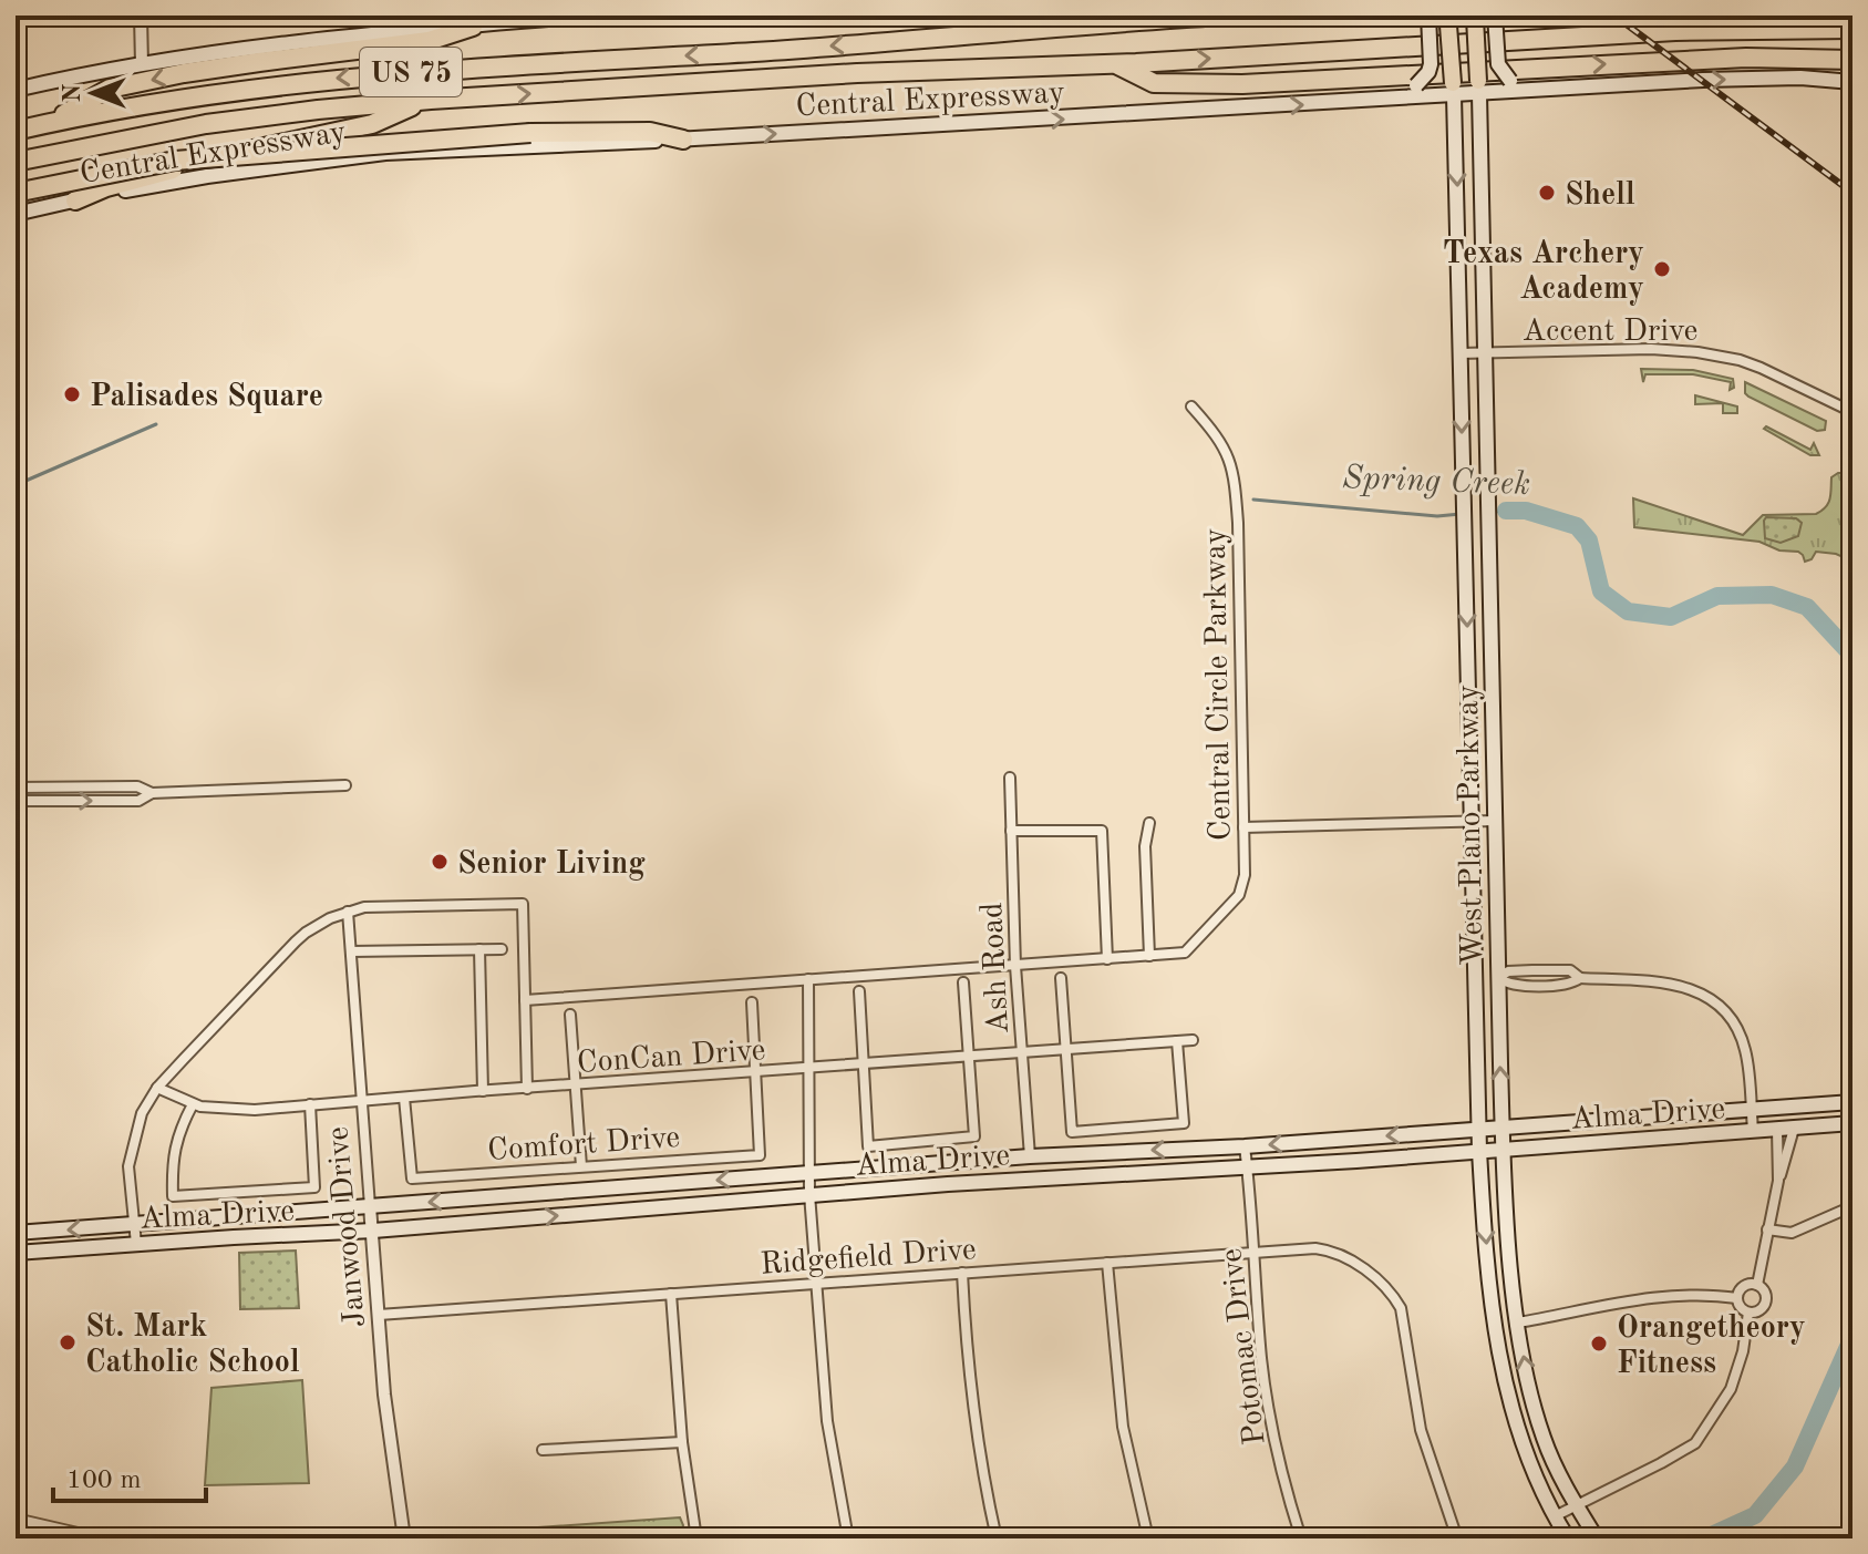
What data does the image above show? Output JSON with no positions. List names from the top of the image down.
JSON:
{
  "streets": {
    "highway": ["US 75", "Central Expressway"],
    "main road": ["West Plano Parkway", "Alma Drive"],
    "street": [
      "Accent Drive",
      "Central Circle Parkway",
      "Ash Road",
      "ConCan Drive",
      "Comfort Drive",
      "Janwood Drive",
      "Ridgefield Drive",
      "Potomac Drive"
    ]
  },
  "crossings": [
    ["Central Expressway", "West Plano Parkway"],
    ["Accent Drive", "West Plano Parkway"],
    ["West Plano Parkway", "Alma Drive"],
    ["Ash Road", "ConCan Drive"],
    ["Ash Road", "Alma Drive"],
    ["ConCan Drive", "Comfort Drive"],
    ["ConCan Drive", "Janwood Drive"],
    ["Alma Drive", "Janwood Drive"],
    ["Alma Drive", "Potomac Drive"],
    ["Janwood Drive", "Ridgefield Drive"],
    ["Ridgefield Drive", "Potomac Drive"]
  ],
  "water": ["Spring Creek"],
  "places": [
    "Shell",
    "Texas Archery Academy",
    "Palisades Square",
    "Senior Living",
    "St. Mark Catholic School",
    "Orangetheory Fitness"
  ],
  "scale_bar": "100 m",
  "north": "left"
}
